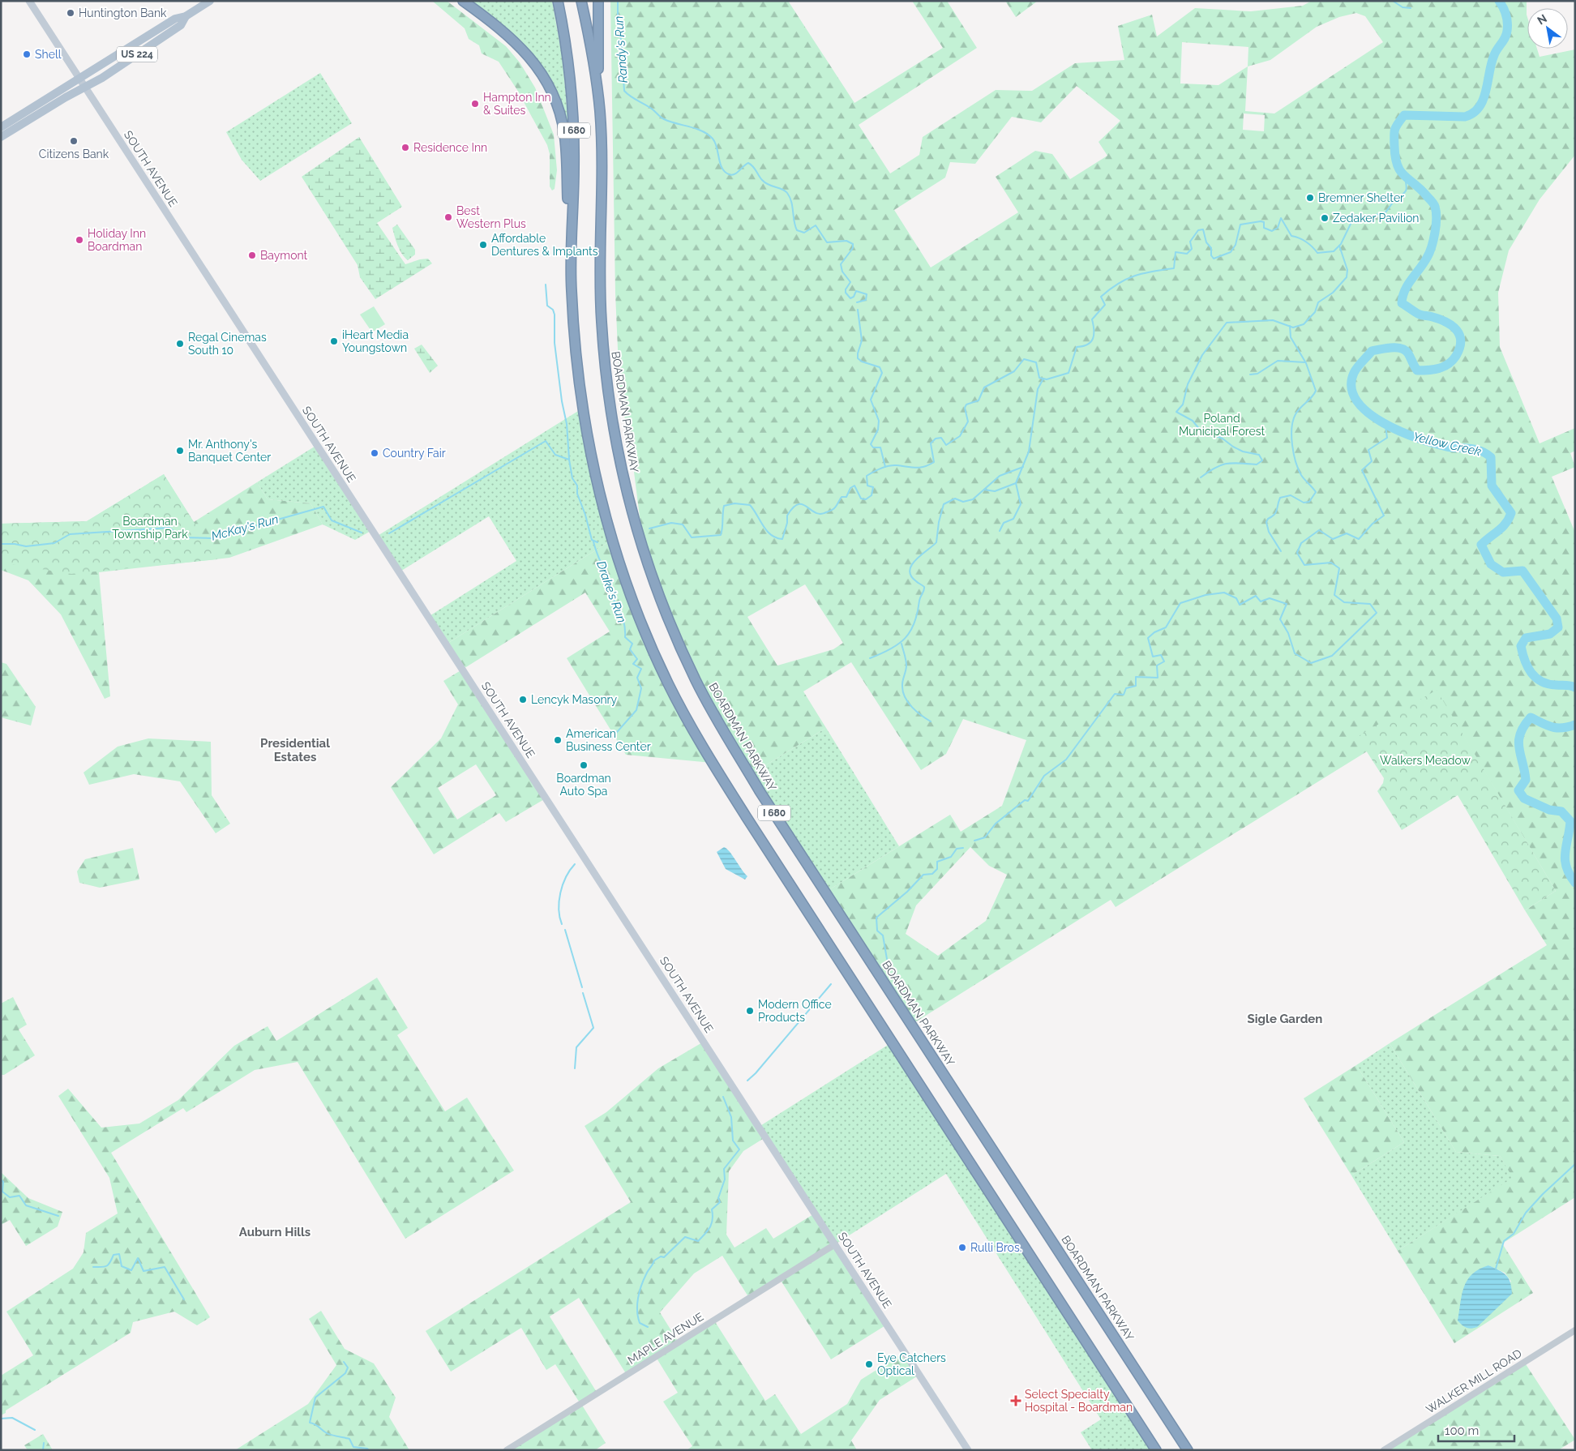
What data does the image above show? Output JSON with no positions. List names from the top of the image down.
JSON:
{
  "streets": {
    "highway": ["I 680", "BOARDMAN PARKWAY"],
    "main road": ["US 224", "SOUTH AVENUE"],
    "street": ["MAPLE AVENUE", "WALKER MILL ROAD"]
  },
  "crossings": [
    ["US 224", "SOUTH AVENUE"],
    ["SOUTH AVENUE", "MAPLE AVENUE"]
  ],
  "districts": ["Presidential Estates", "Sigle Garden", "Auburn Hills"],
  "water": [
    "Randy's Run",
    "Yellow Creek",
    "McKay's Run",
    "Drake's Run"
  ],
  "parks": ["Poland Municipal Forest", "Boardman Township Park", "Walkers Meadow"],
  "places": {
    "other": [
      "Huntington Bank",
      "Shell",
      "Hampton Inn & Suites",
      "Citizens Bank",
      "Residence Inn",
      "Bremner Shelter",
      "Best Western Plus",
      "Zedaker Pavilion",
      "Holiday Inn Boardman",
      "Affordable Dentures & Implants",
      "Baymont",
      "iHeart Media Youngstown",
      "Regal Cinemas South 10",
      "Mr. Anthony's Banquet Center",
      "Country Fair",
      "Lencyk Masonry",
      "American Business Center",
      "Boardman Auto Spa",
      "Modern Office Products",
      "Rulli Bros.",
      "Eye Catchers Optical"
    ],
    "health": ["Select Specialty Hospital - Boardman"]
  },
  "scale_bar": "100 m",
  "north": "top left"
}
